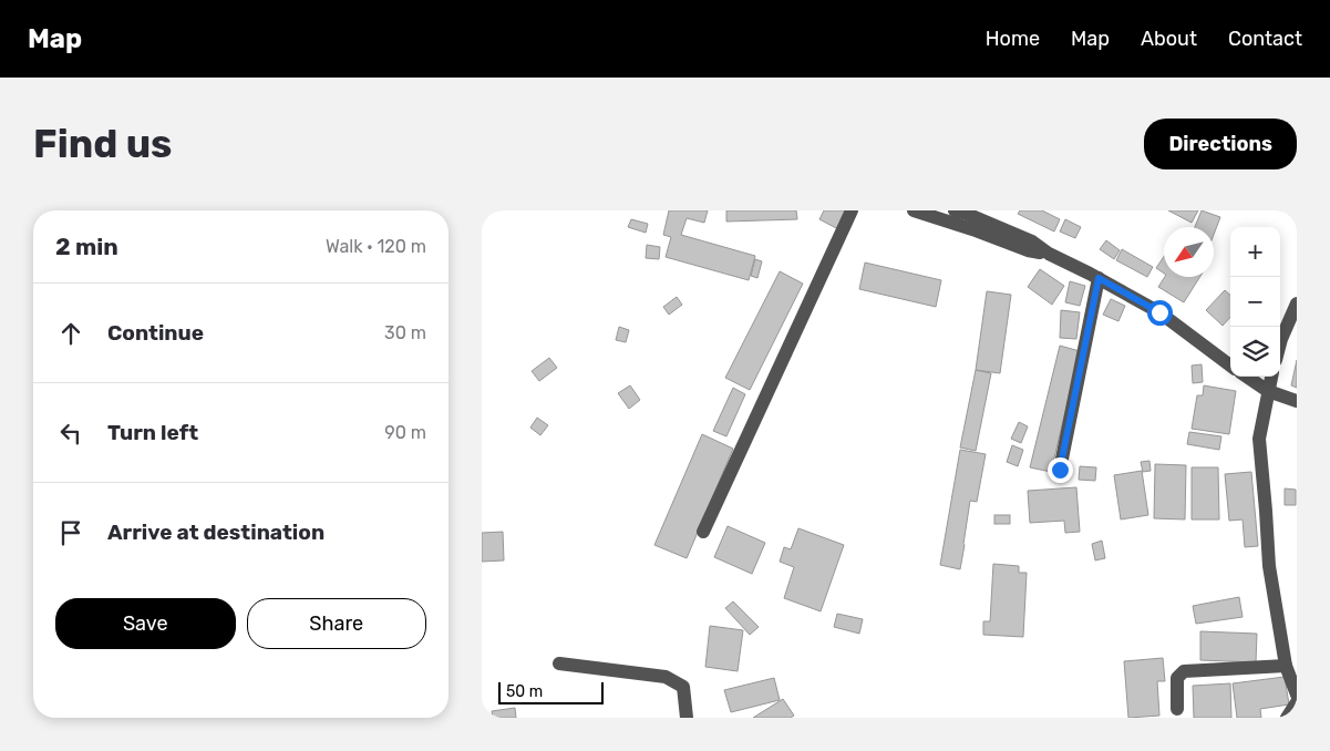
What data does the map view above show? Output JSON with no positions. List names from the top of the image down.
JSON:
{
  "scale_bar": "50 m",
  "north": "bottom left",
  "page": {
    "header": "Map",
    "nav": [
      "Home",
      "Map",
      "About",
      "Contact"
    ],
    "buttons": [
      "Directions",
      ["Save", "Share"]
    ],
    "title": "Find us",
    "heading": ["2 min", "Walk · 120 m"],
    "map_buttons": ["+", "−"],
    "list": [
      ["Continue", "30 m"],
      ["Turn left", "90 m"],
      "Arrive at destination"
    ],
    "scale": "50 m"
  }
}
